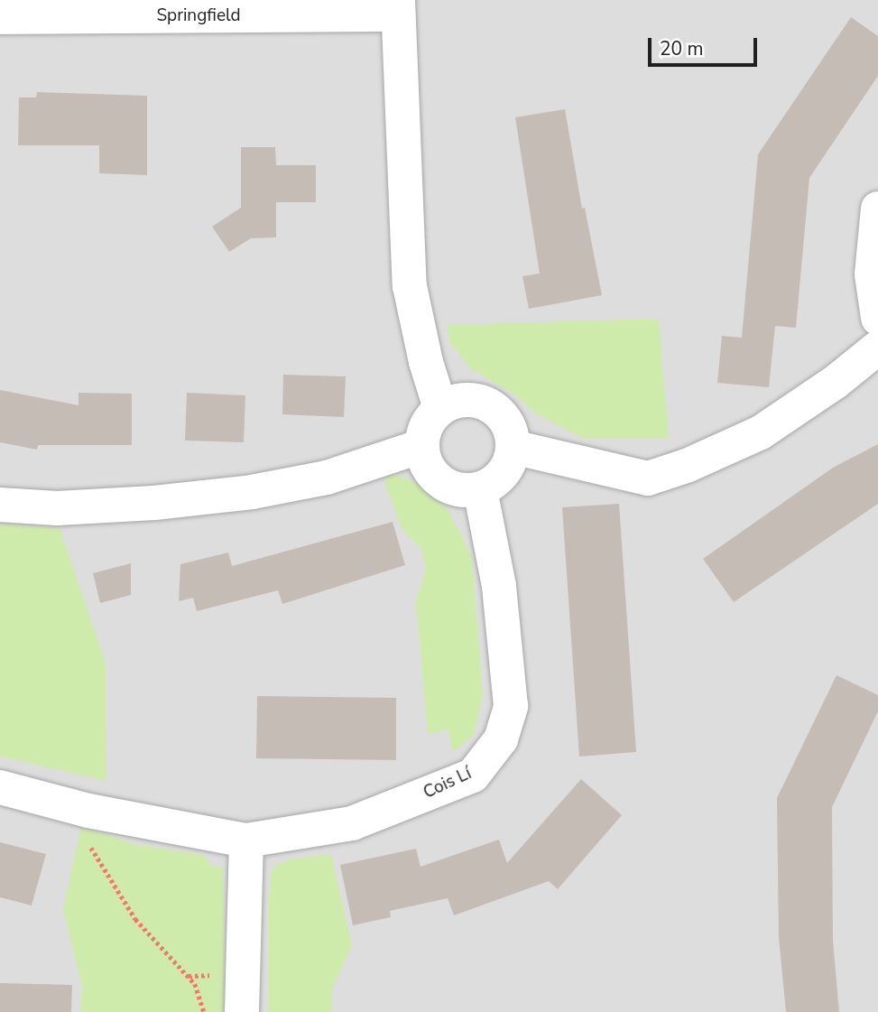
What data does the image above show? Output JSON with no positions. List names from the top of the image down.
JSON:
{
  "streets": {
    "street": ["Springfield", "Cois Lí"]
  },
  "scale_bar": "20 m"
}
